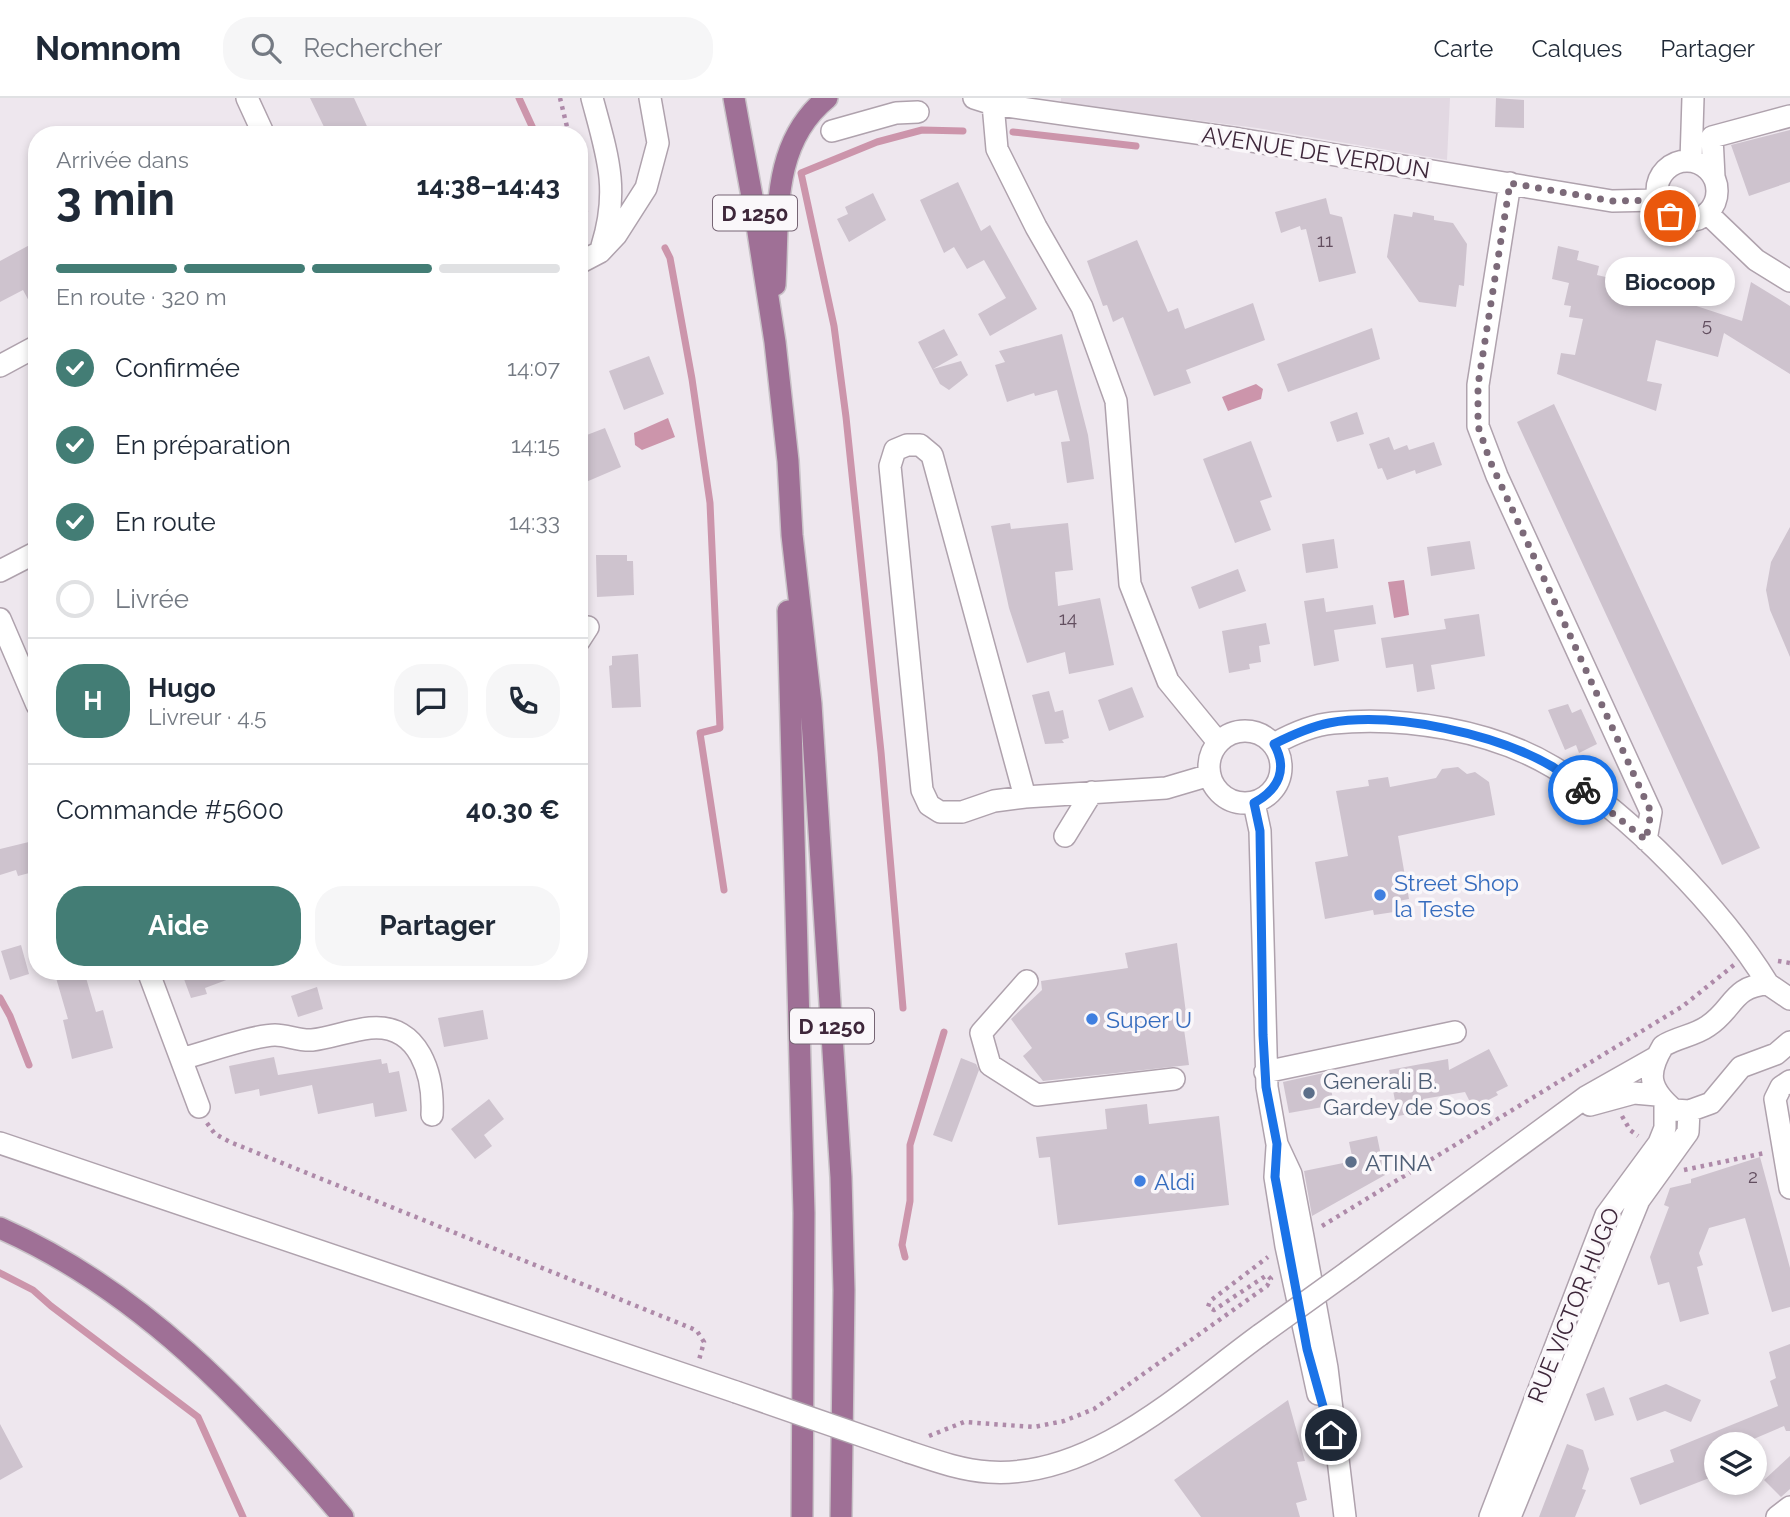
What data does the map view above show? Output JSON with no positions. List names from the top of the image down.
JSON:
{
  "streets": {
    "main road": ["D 1250"],
    "street": ["AVENUE DE VERDUN", "RUE VICTOR HUGO"]
  },
  "places": [
    "Biocoop",
    "Street Shop la Teste",
    "Super U",
    "Generali B. Gardey de Soos",
    "ATINA",
    "Aldi"
  ],
  "house_numbers": [
    "11",
    "5",
    "14",
    "2"
  ],
  "page": {
    "header": "Nomnom",
    "search": "Rechercher",
    "nav": ["Carte", "Calques", "Partager"],
    "heading": ["3 min", "Arrivée dans", "14:38–14:43"],
    "panel": [
      "Hugo",
      "Livreur · 4.5",
      "Commande #5600",
      "40.30 €"
    ],
    "bar": "En route · 320 m",
    "bubble": "Biocoop",
    "list": [
      ["Confirmée", "14:07"],
      ["En préparation", "14:15"],
      ["En route", "14:33"],
      "Livrée"
    ],
    "round": "H",
    "buttons": ["Aide", "Partager"]
  }
}
